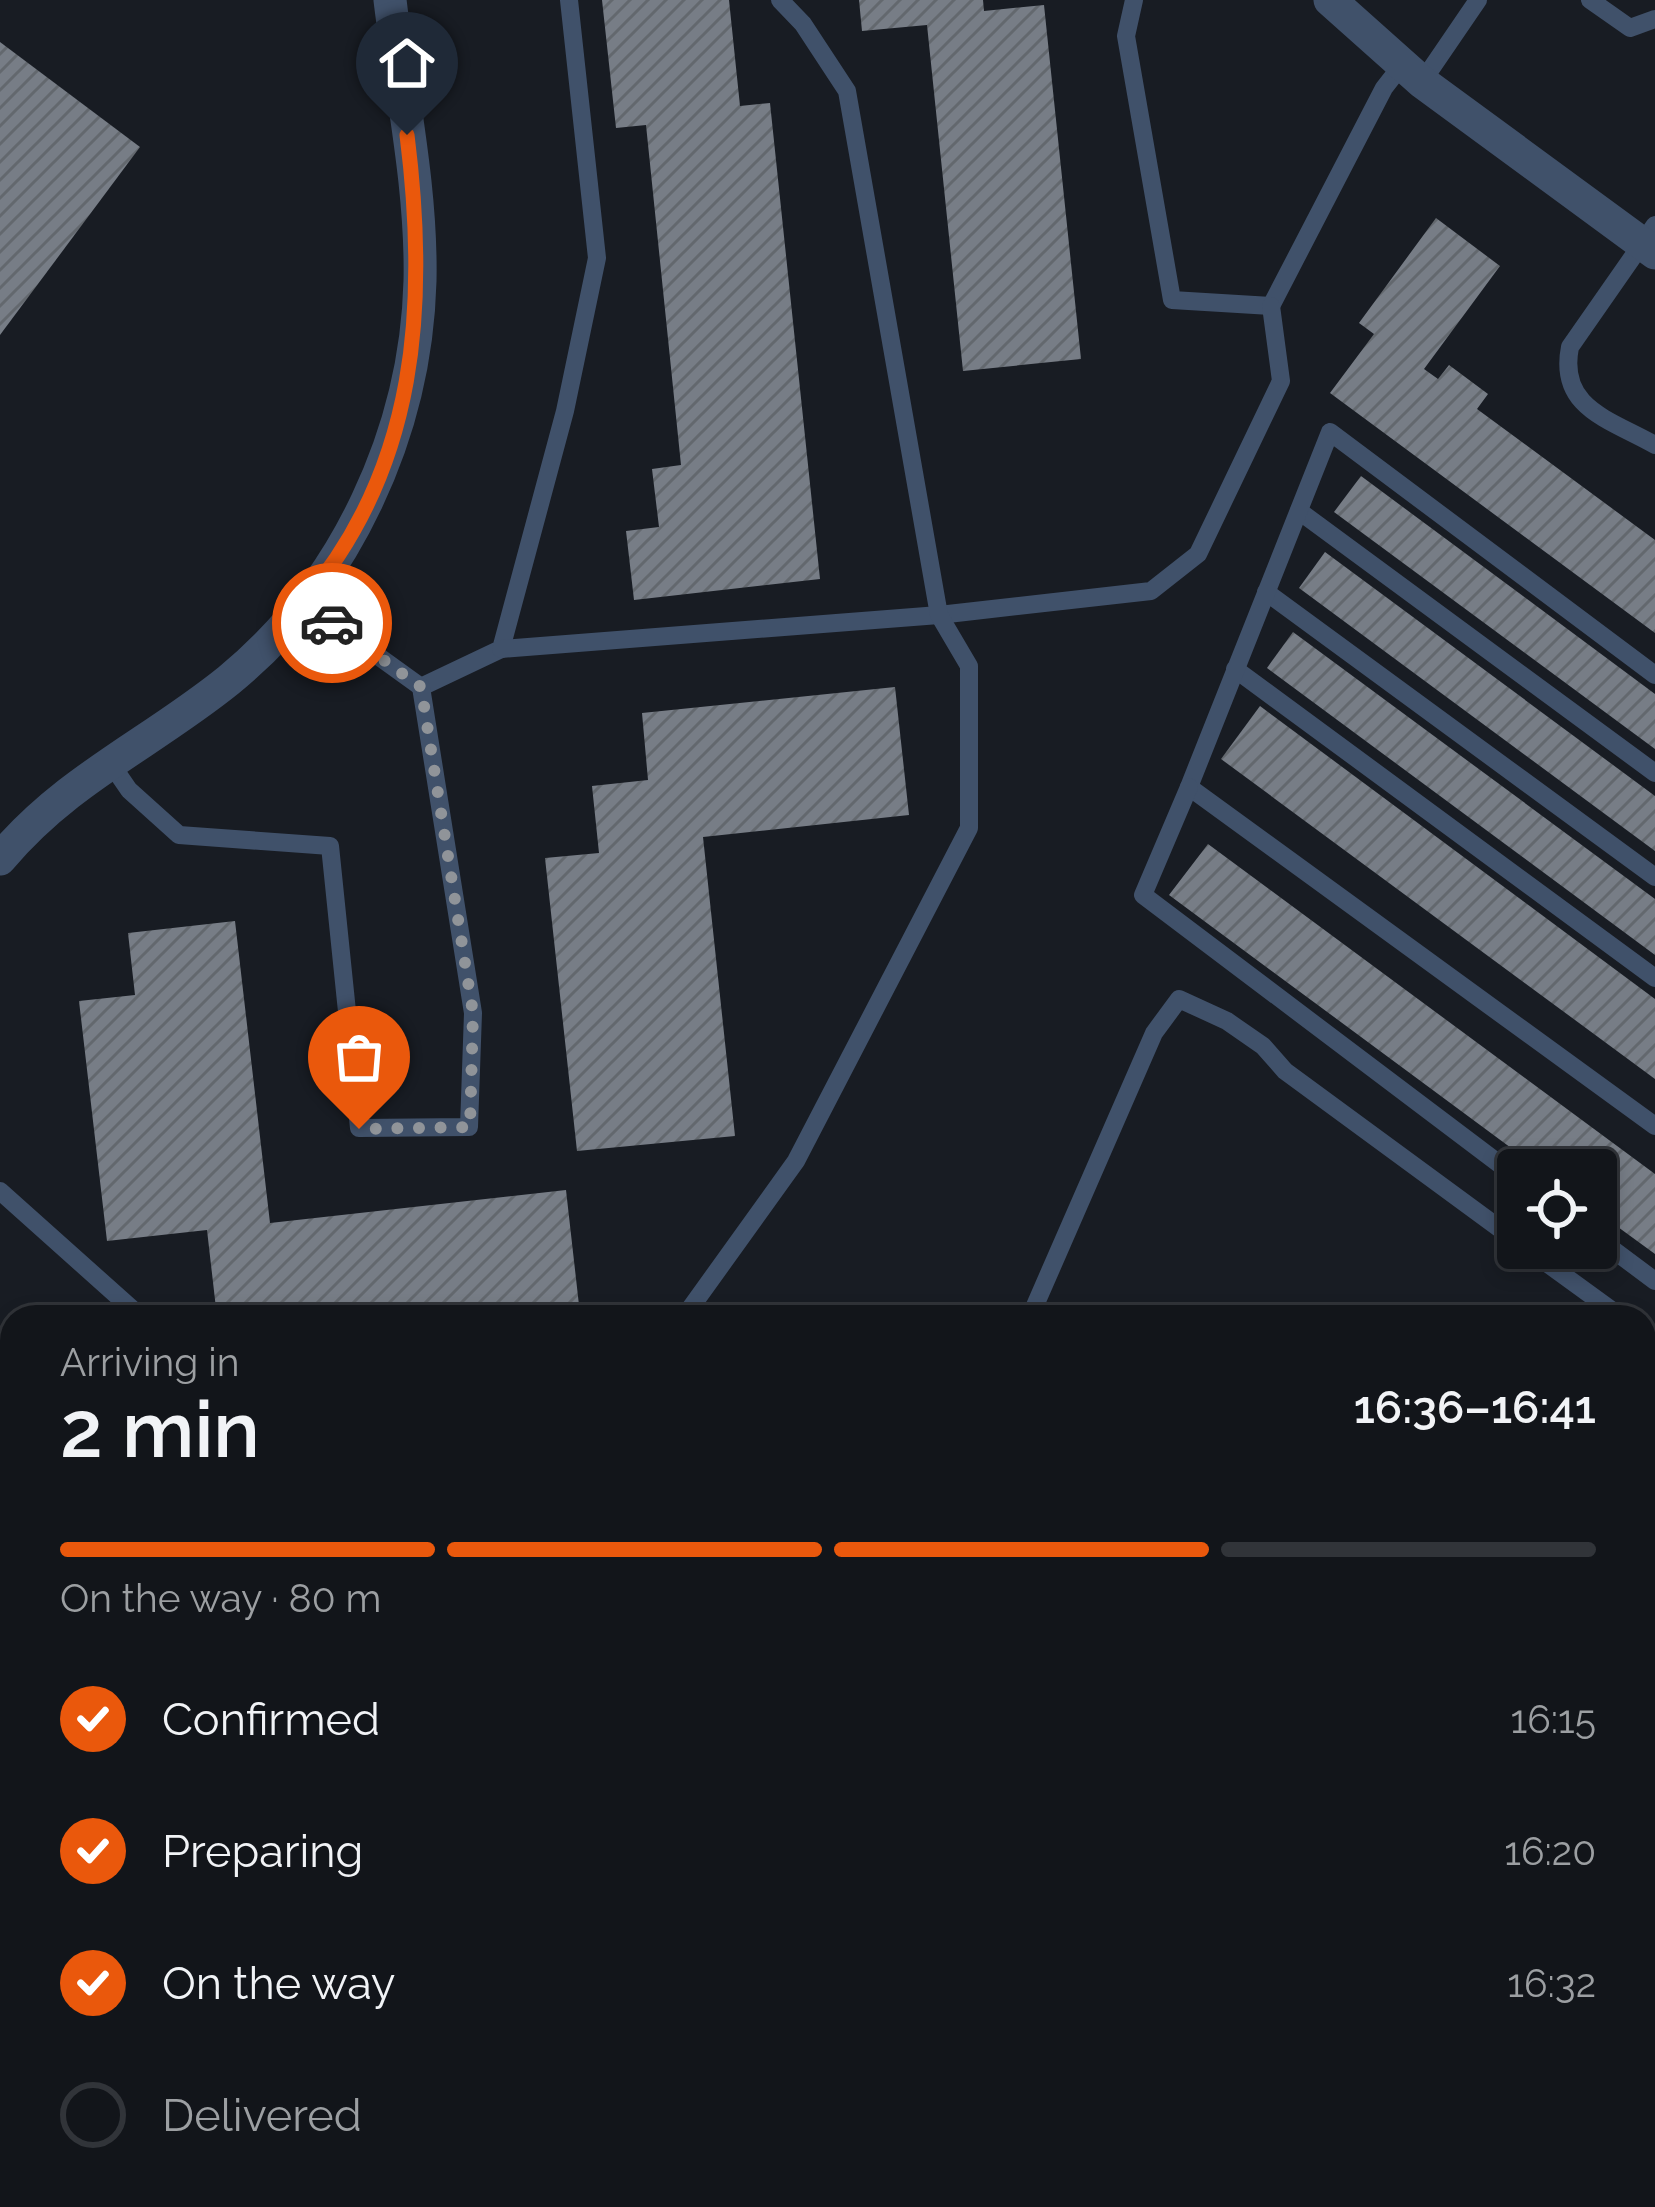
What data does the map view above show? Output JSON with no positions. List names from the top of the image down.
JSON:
{
  "page": {
    "heading": ["2 min", "Arriving in", "16:36–16:41"],
    "bar": "On the way · 80 m",
    "list": [
      ["Confirmed", "16:15"],
      ["Preparing", "16:20"],
      ["On the way", "16:32"],
      "Delivered"
    ]
  }
}
